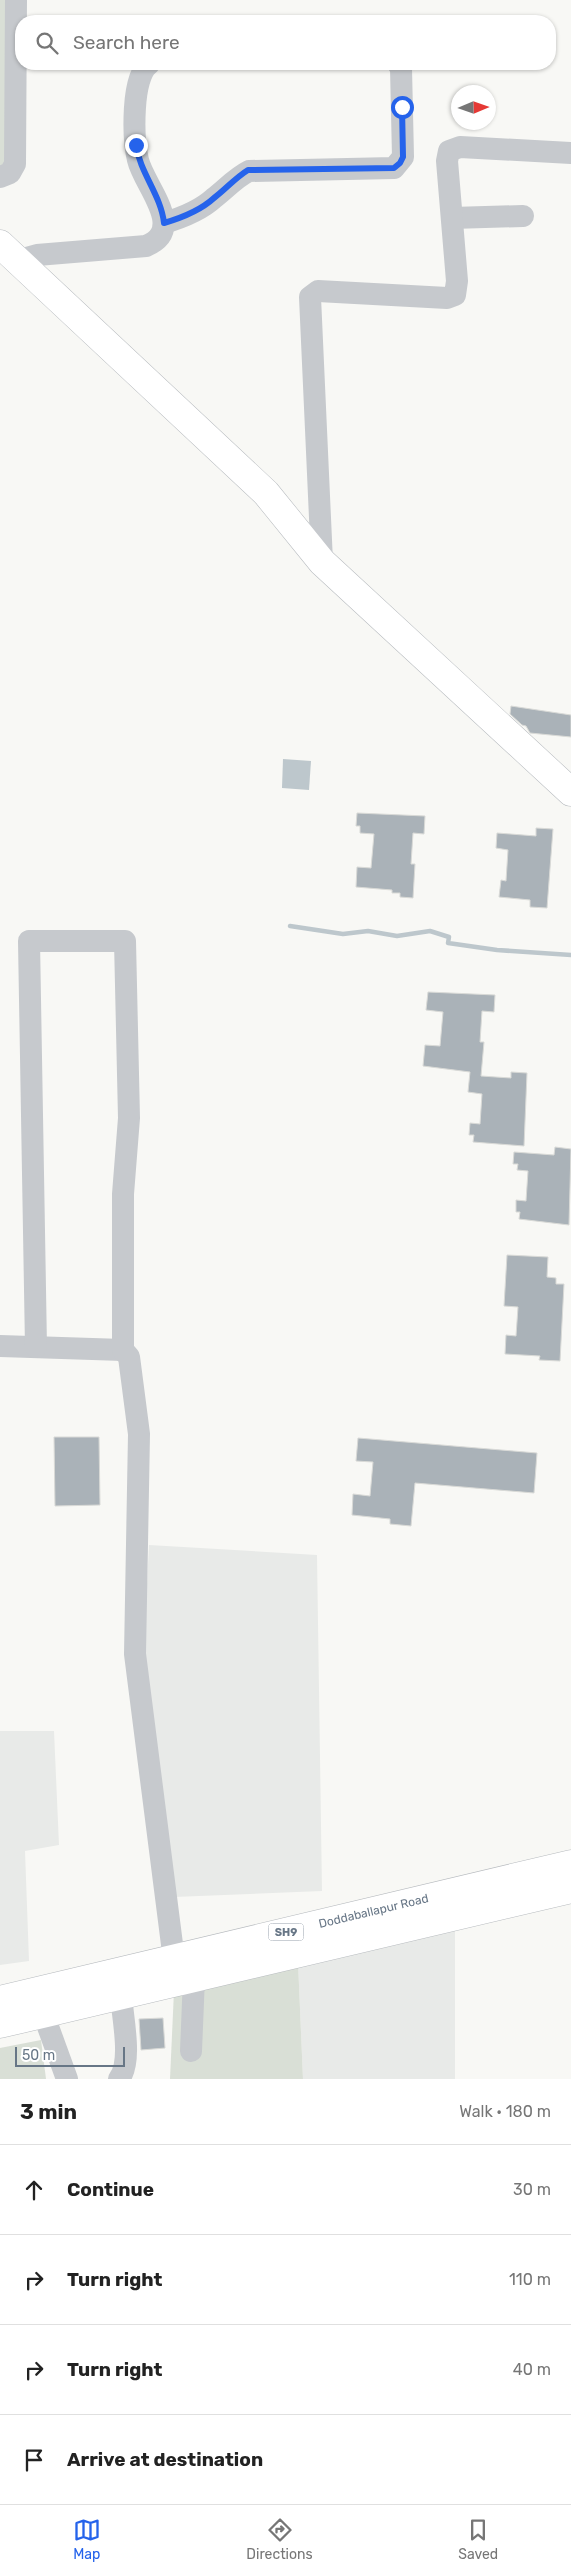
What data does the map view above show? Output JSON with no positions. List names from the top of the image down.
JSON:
{
  "streets": {
    "main road": ["Doddaballapur Road", "SH9"]
  },
  "scale_bar": "50 m",
  "north": "right",
  "page": {
    "search": "Search here",
    "scale": "50 m",
    "heading": ["3 min", "Walk · 180 m"],
    "list": [
      ["Continue", "30 m"],
      ["Turn right", "110 m"],
      ["Turn right", "40 m"],
      "Arrive at destination"
    ],
    "nav": ["Map", "Directions", "Saved"]
  }
}
